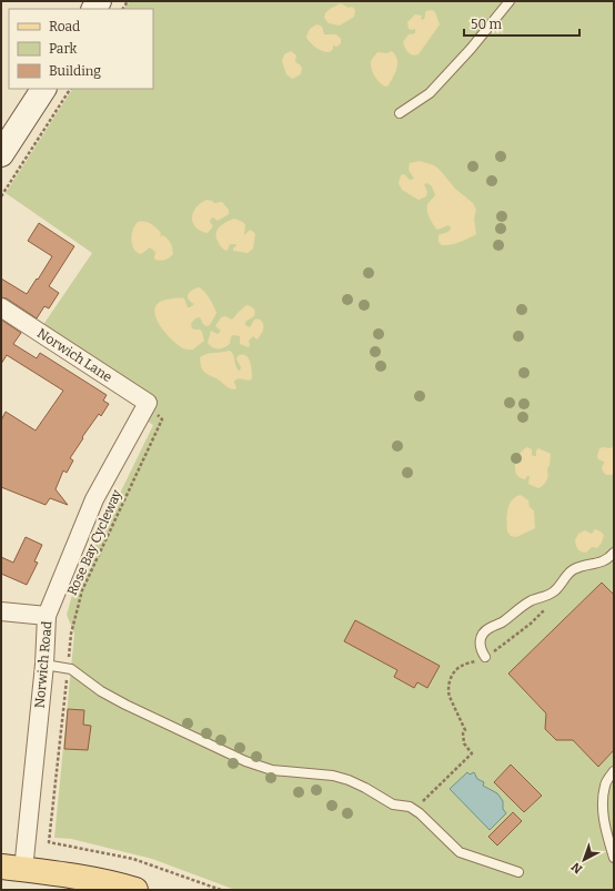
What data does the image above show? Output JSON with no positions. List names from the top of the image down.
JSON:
{
  "streets": {
    "street": ["Norwich Lane", "Norwich Road"],
    "path": ["Rose Bay Cycleway"]
  },
  "crossings": [
    ["Norwich Lane", "Rose Bay Cycleway"],
    ["Norwich Lane", "Norwich Road"],
    ["Rose Bay Cycleway", "Norwich Road"]
  ],
  "legend": ["Road", "Park", "Building"],
  "scale_bar": "50 m",
  "north": "bottom left"
}
